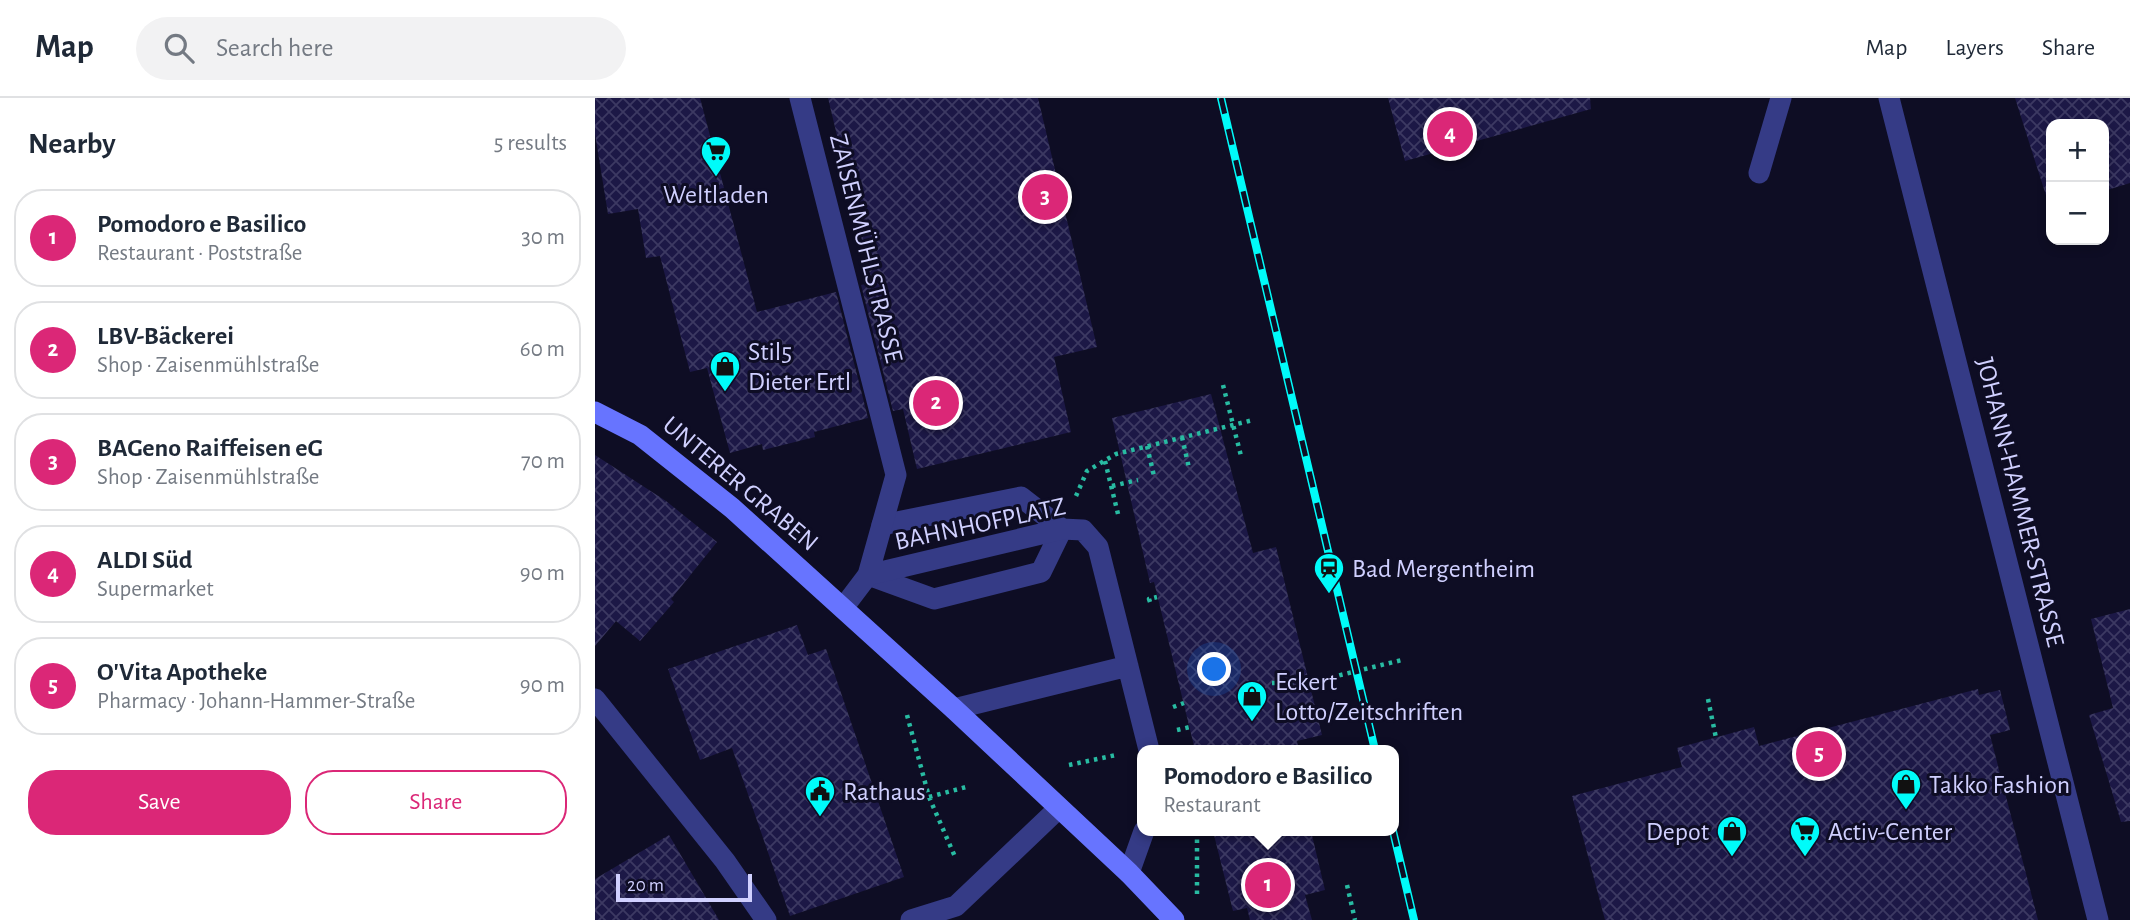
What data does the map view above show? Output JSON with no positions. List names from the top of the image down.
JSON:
{
  "streets": {
    "street": [
      "ZAISENMÜHLSTRASSE",
      "UNTERER GRABEN",
      "JOHANN-HAMMER-STRASSE",
      "BAHNHOFPLATZ"
    ]
  },
  "crossings": [
    ["ZAISENMÜHLSTRASSE", "UNTERER GRABEN"],
    ["ZAISENMÜHLSTRASSE", "BAHNHOFPLATZ"]
  ],
  "places": {
    "supermarket": ["Weltladen", "Activ-Center"],
    "shop": [
      "Stil5 Dieter Ertl",
      "Eckert Lotto/Zeitschriften",
      "Takko Fashion",
      "Depot"
    ],
    "station": ["Bad Mergentheim"],
    "public building": ["Rathaus"]
  },
  "scale_bar": "20 m",
  "page": {
    "header": "Map",
    "search": "Search here",
    "nav": ["Map", "Layers", "Share"],
    "heading": ["Nearby", "5 results"],
    "pins": [
      "4",
      "3",
      "2",
      "5",
      "1"
    ],
    "map_buttons": ["+", "−"],
    "list": [
      {
        "mark": "1",
        "name": "Pomodoro e Basilico",
        "note": "Restaurant · Poststraße",
        "value": "30 m"
      },
      {
        "mark": "2",
        "name": "LBV-Bäckerei",
        "note": "Shop · Zaisenmühlstraße",
        "value": "60 m"
      },
      {
        "mark": "3",
        "name": "BAGeno Raiffeisen eG",
        "note": "Shop · Zaisenmühlstraße",
        "value": "70 m"
      },
      {
        "mark": "4",
        "name": "ALDI Süd",
        "note": "Supermarket",
        "value": "90 m"
      },
      {
        "mark": "5",
        "name": "O'Vita Apotheke",
        "note": "Pharmacy · Johann-Hammer-Straße",
        "value": "90 m"
      }
    ],
    "popup": ["Pomodoro e Basilico", "Restaurant"],
    "buttons": ["Save", "Share"],
    "scale": "20 m"
  }
}
